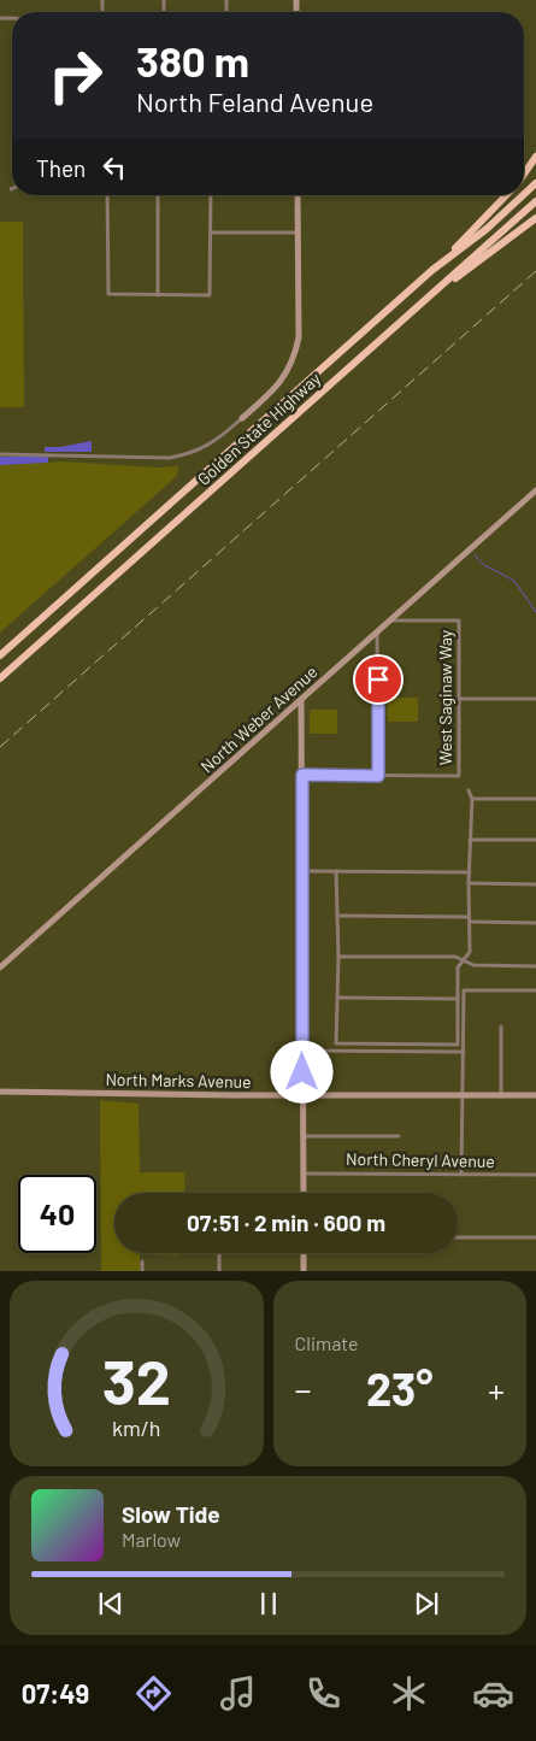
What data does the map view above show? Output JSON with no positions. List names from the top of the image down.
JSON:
{
  "streets": {
    "highway": ["Golden State Highway"],
    "main road": ["North Weber Avenue", "North Marks Avenue"],
    "street": ["West Saginaw Way", "North Cheryl Avenue"]
  },
  "crossings": [
    ["West Saginaw Way", "North Weber Avenue"]
  ],
  "page": {
    "turn": ["380 m", "North Feland Avenue"],
    "then": "Then",
    "limit": "40",
    "trip": "07:51 · 2 min · 600 m",
    "tile": "Climate",
    "heat": ["−", "23°", "+"],
    "song": ["Slow Tide", "Marlow"],
    "tabs": "07:49",
    "gauge": ["32", "km/h"]
  }
}
